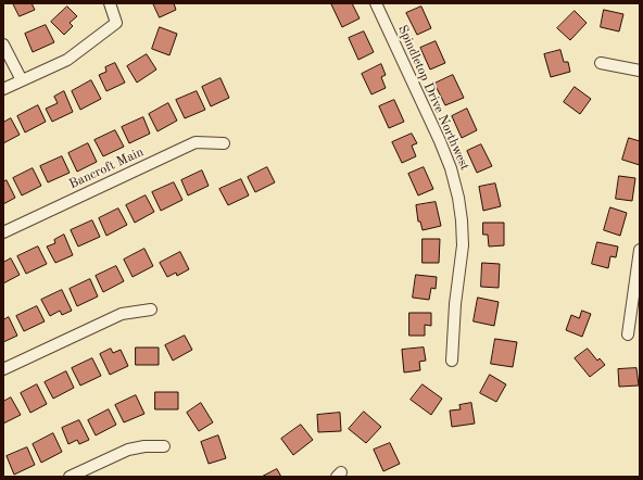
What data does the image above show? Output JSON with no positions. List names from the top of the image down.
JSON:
{
  "streets": {
    "street": ["Spindletop Drive Northwest", "Bancroft Main"]
  }
}
